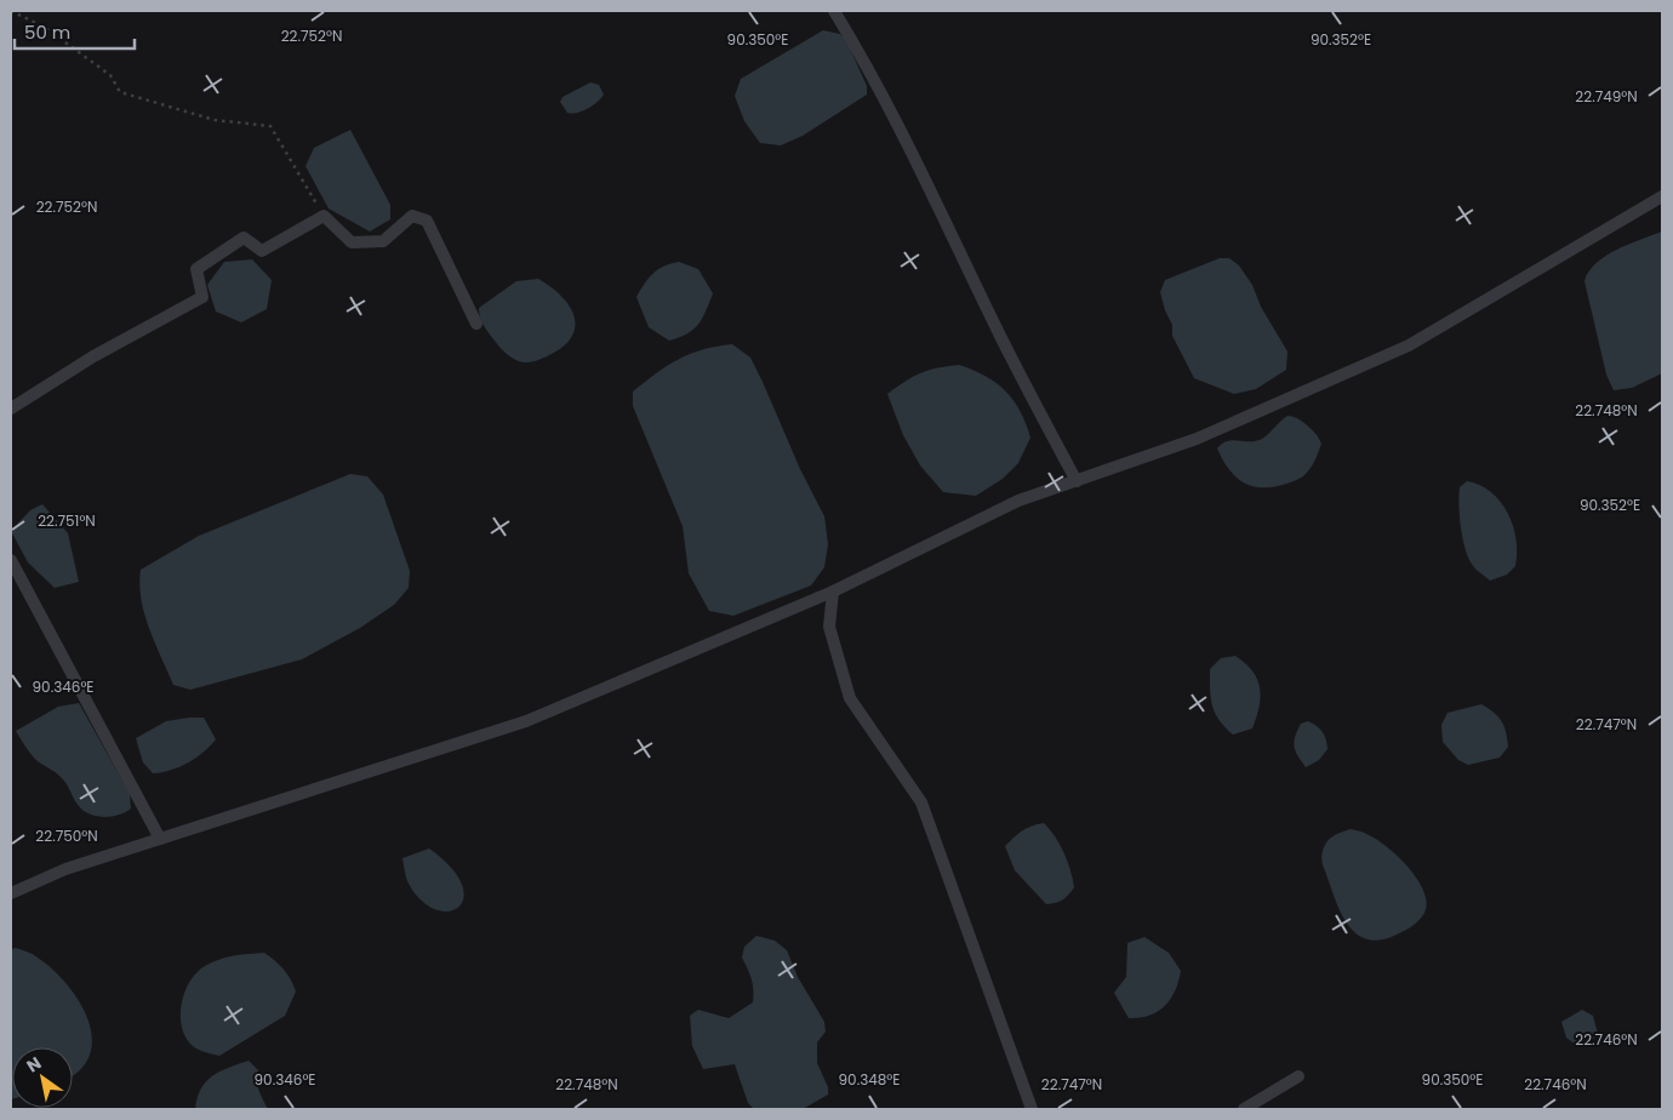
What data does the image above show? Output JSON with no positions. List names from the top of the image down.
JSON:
{
  "scale_bar": "50 m",
  "north": "top left",
  "coordinates": [
    "22.752°N",
    "90.350°E",
    "90.352°E",
    "22.749°N",
    "22.748°N",
    "22.751°N",
    "90.346°E",
    "22.747°N",
    "22.750°N",
    "22.746°N",
    "90.348°E"
  ]
}
